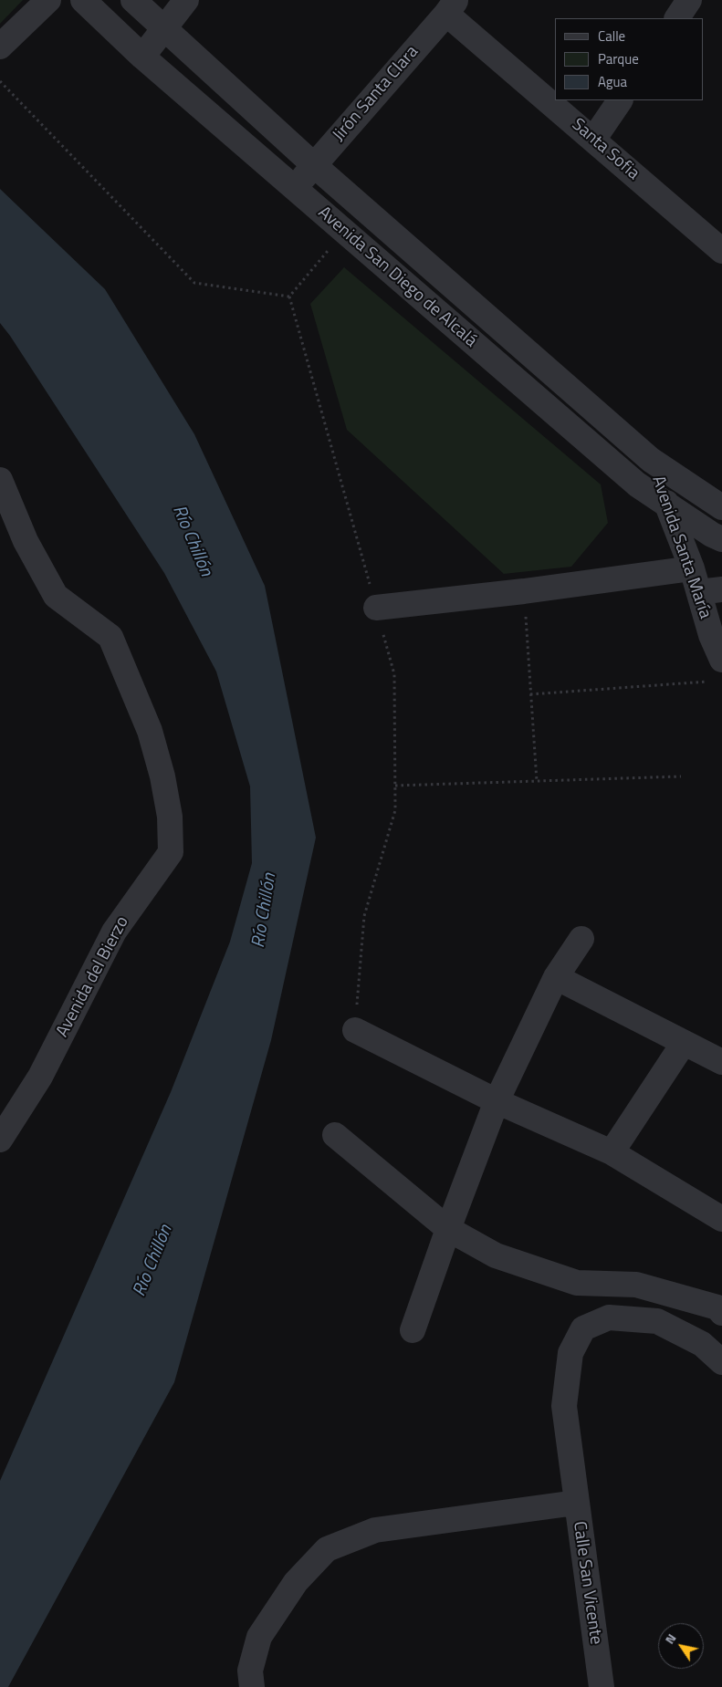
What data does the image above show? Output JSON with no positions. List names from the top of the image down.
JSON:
{
  "streets": {
    "street": [
      "Jirón Santa Clara",
      "Santa Sofia",
      "Avenida San Diego de Alcalá",
      "Avenida Santa María",
      "Avenida del Bierzo",
      "Calle San Vicente"
    ]
  },
  "crossings": [
    ["Jirón Santa Clara", "Santa Sofia"],
    ["Jirón Santa Clara", "Avenida San Diego de Alcalá"],
    ["Avenida San Diego de Alcalá", "Avenida Santa María"]
  ],
  "water": ["Río Chillón"],
  "legend": ["Calle", "Parque", "Agua"],
  "north": "top left"
}
